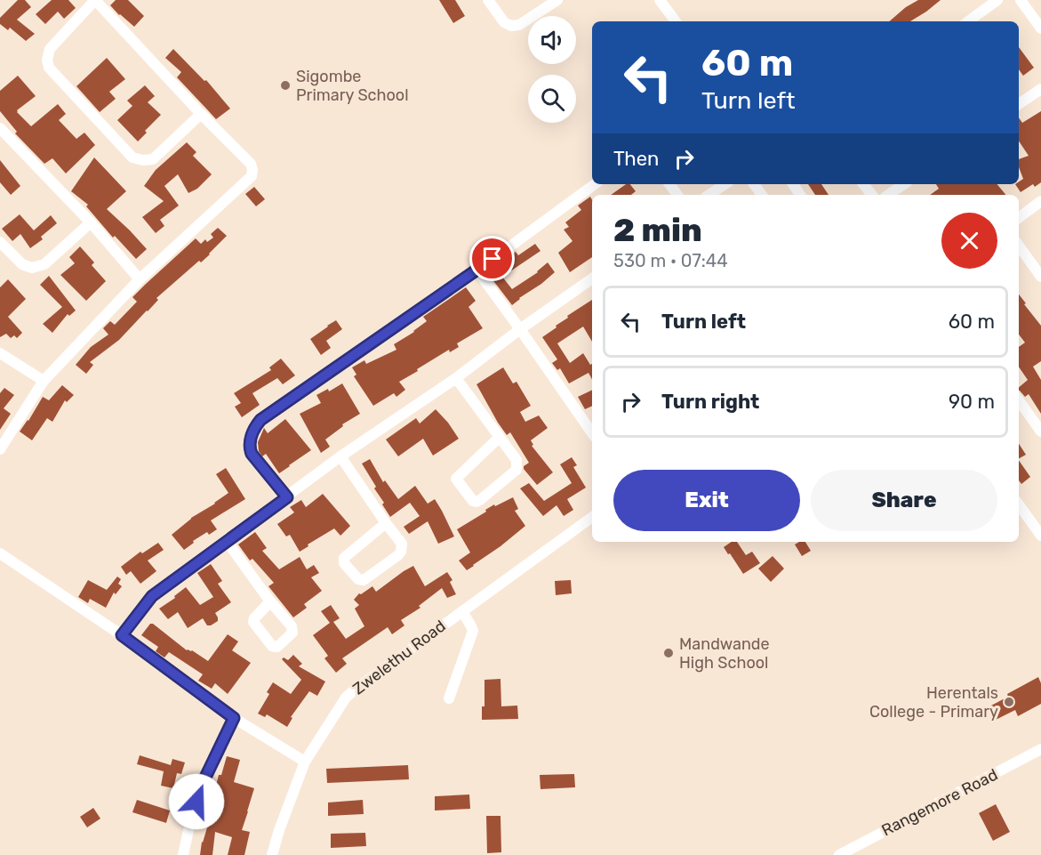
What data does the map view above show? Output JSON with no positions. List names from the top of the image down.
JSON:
{
  "streets": {
    "street": ["Zwelethu Road", "Rangemore Road"]
  },
  "places": ["Sigombe Primary School", "Mandwande High School", "Herentals College - Primary"],
  "page": {
    "turn": ["60 m", "Turn left"],
    "then": "Then",
    "heading": ["2 min", "530 m · 07:44"],
    "list": [
      {
        "name": "Turn left",
        "value": "60 m"
      },
      {
        "name": "Turn right",
        "value": "90 m"
      }
    ],
    "buttons": ["Exit", "Share"]
  }
}
